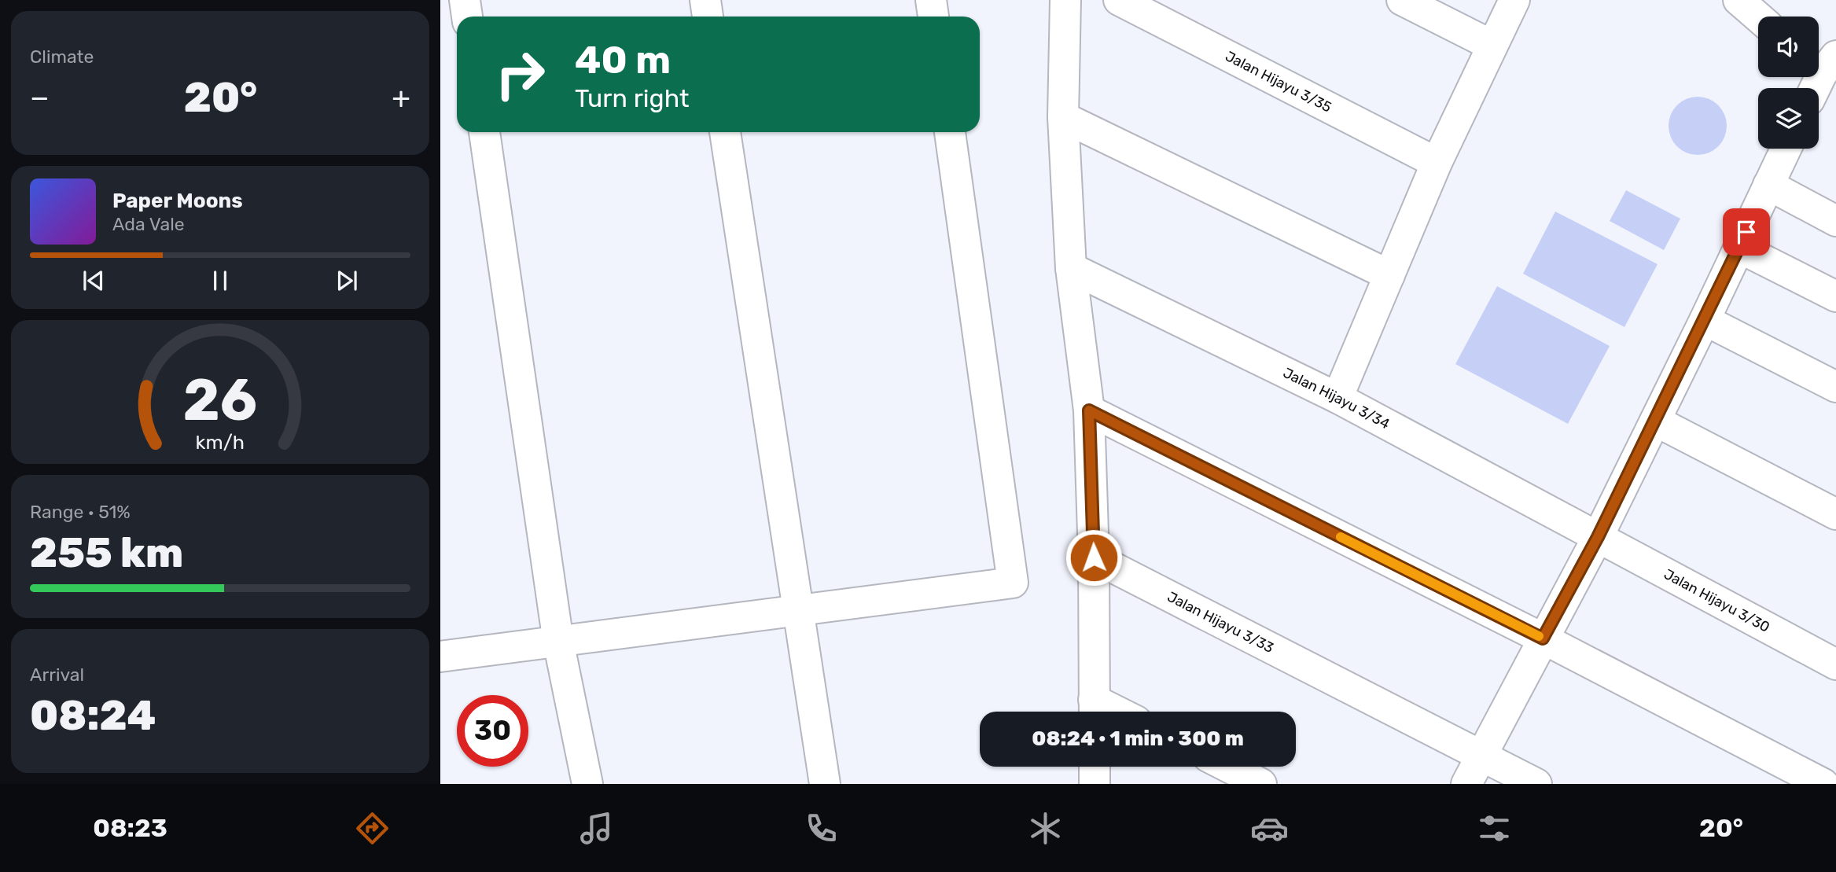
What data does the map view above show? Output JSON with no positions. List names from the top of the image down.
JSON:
{
  "streets": {
    "street": [
      "Jalan Hijayu 3/35",
      "Jalan Hijayu 3/34",
      "Jalan Hijayu 3/30",
      "Jalan Hijayu 3/33"
    ]
  },
  "crossings": [
    ["Jalan Hijayu 3/34", "Jalan Hijayu 3/30"]
  ],
  "page": {
    "tile": [
      "Climate",
      ["Range · 51%", "255 km"],
      ["Arrival", "08:24"]
    ],
    "turn": ["40 m", "Turn right"],
    "heat": ["−", "20°", "+"],
    "song": ["Paper Moons", "Ada Vale"],
    "limit": "30",
    "trip": "08:24 · 1 min · 300 m",
    "tabs": ["08:23", "20°"],
    "gauge": ["26", "km/h"]
  }
}
